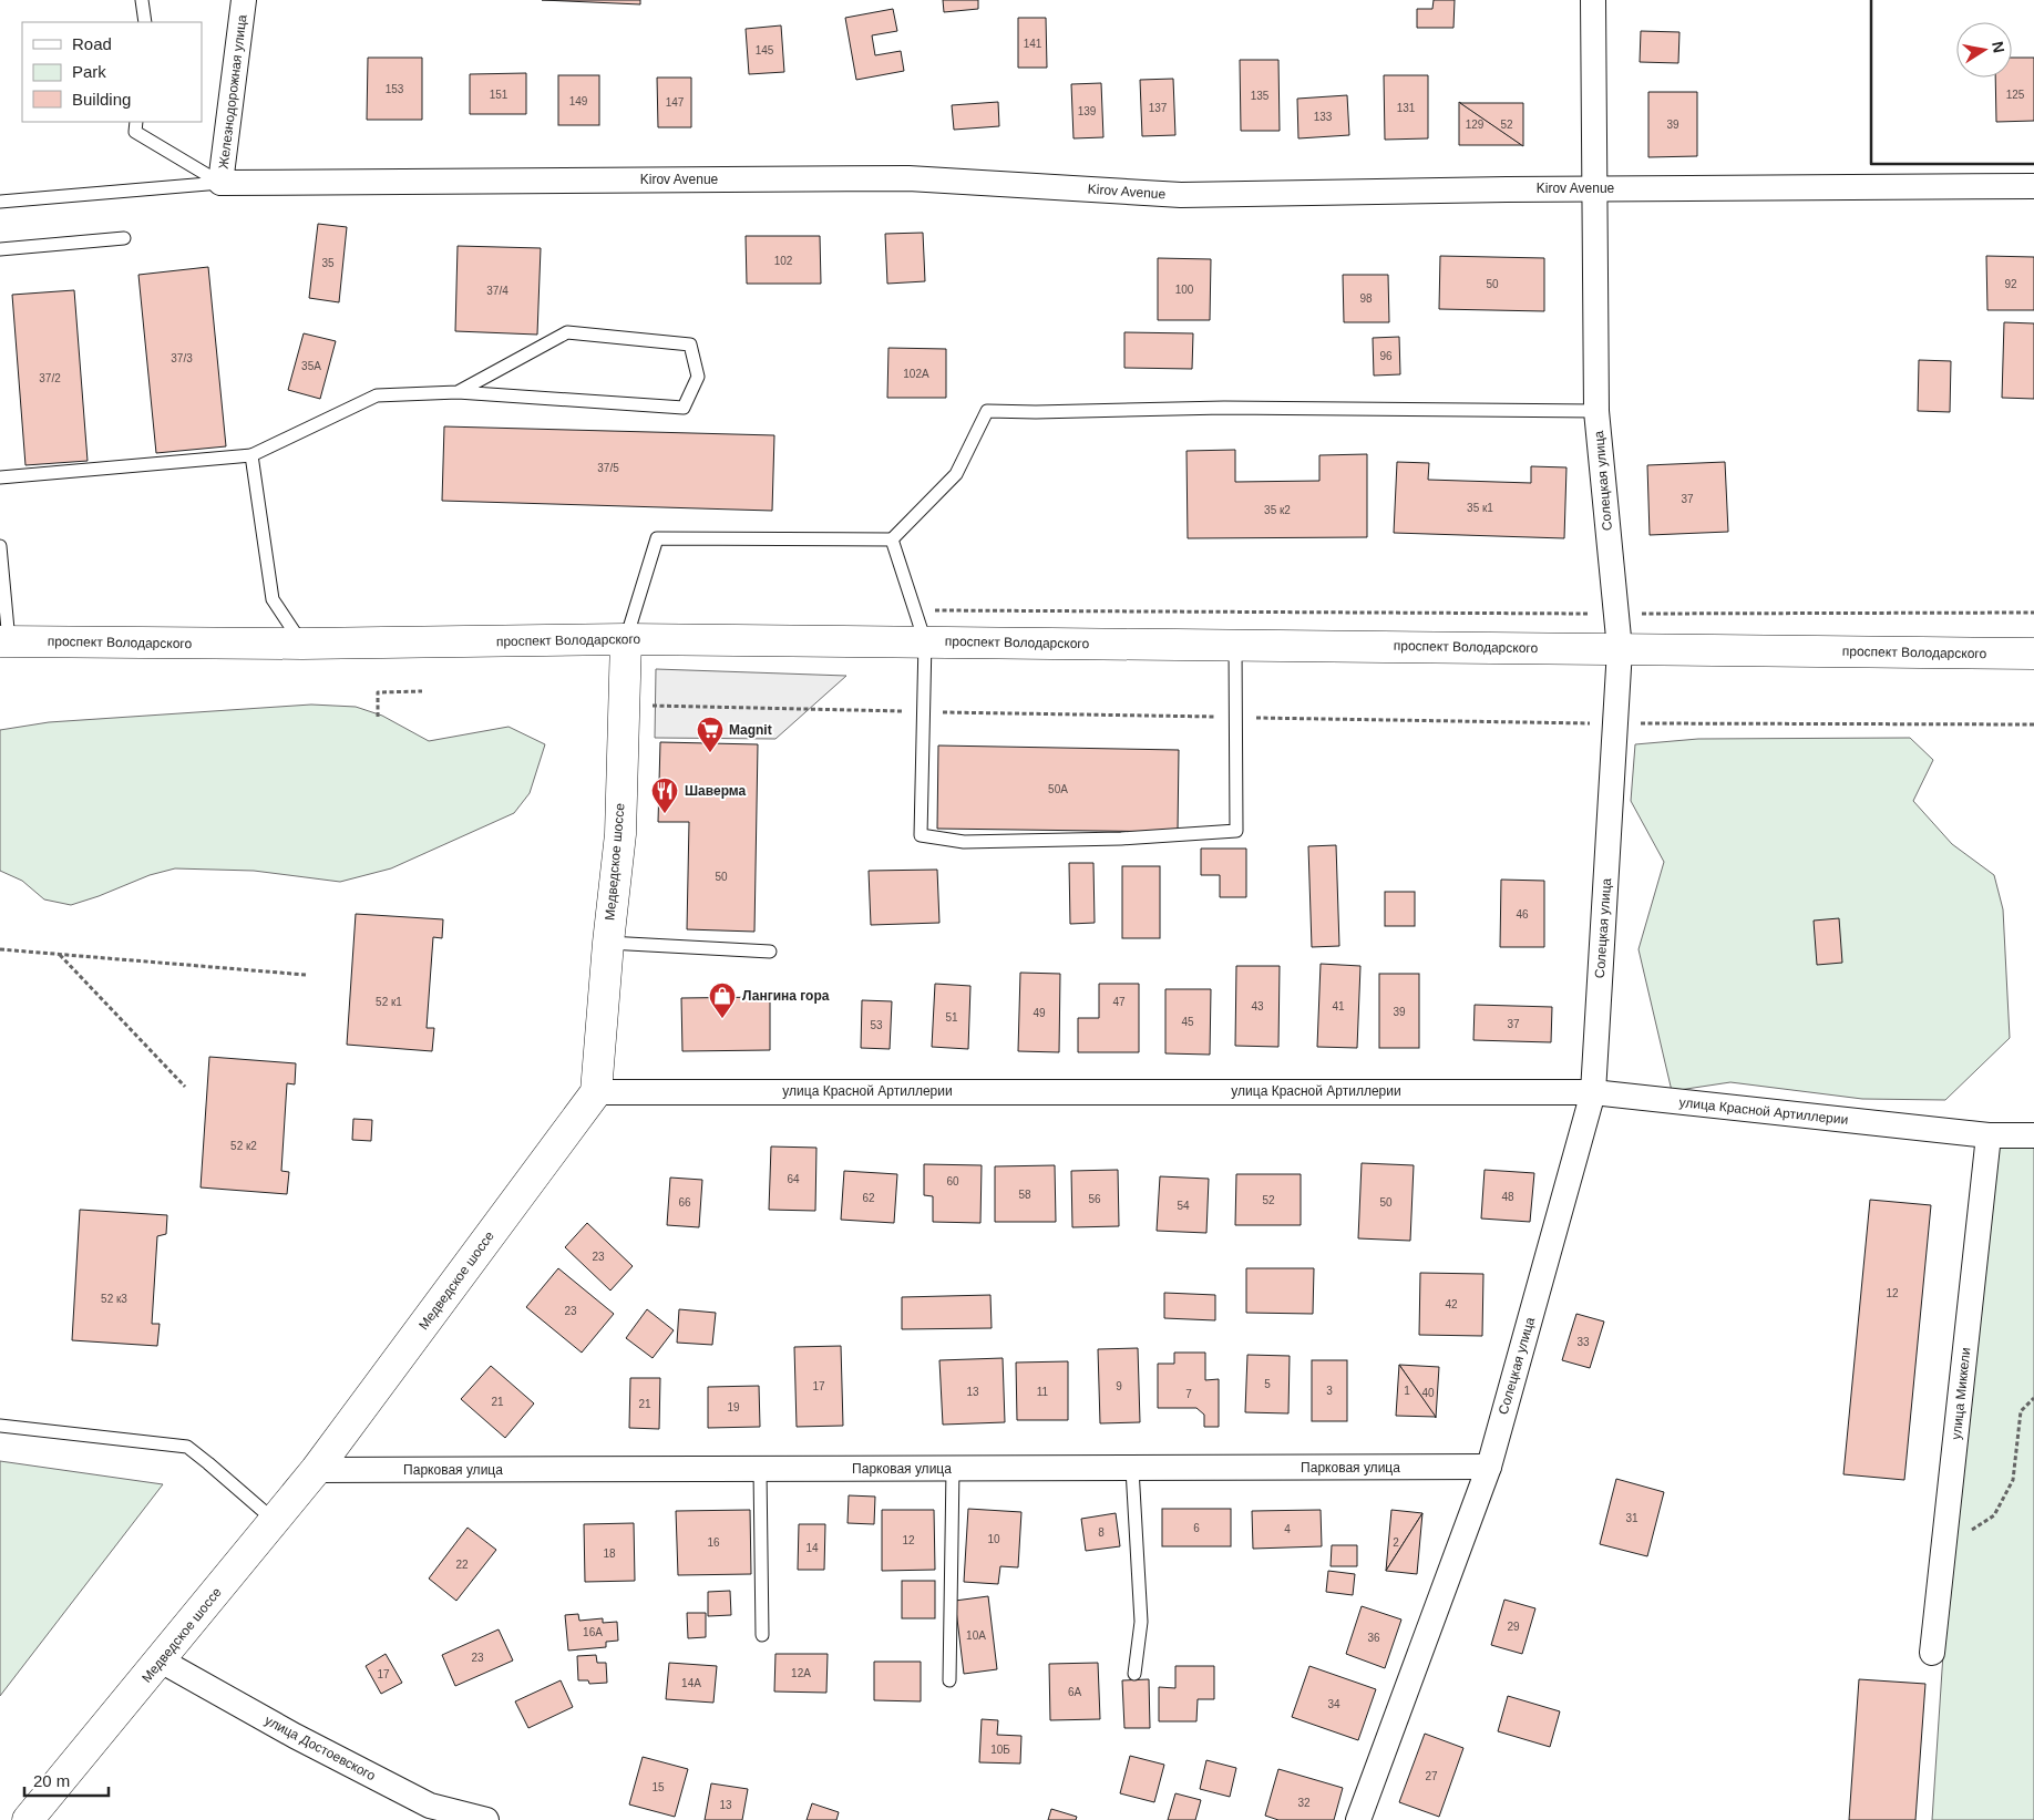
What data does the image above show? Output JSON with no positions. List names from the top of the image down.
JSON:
{
  "streets": {
    "main road": ["проспект Володарского", "Медведское шоссе"],
    "street": [
      "Железнодорожная улица",
      "Kirov Avenue",
      "Солецкая улица",
      "улица Красной Артиллерии",
      "улица Миккели",
      "Парковая улица",
      "улица Достоевского"
    ]
  },
  "crossings": [
    ["Железнодорожная улица", "Kirov Avenue"],
    ["Kirov Avenue", "Солецкая улица"],
    ["Солецкая улица", "проспект Володарского"],
    ["Солецкая улица", "улица Красной Артиллерии"],
    ["Солецкая улица", "Парковая улица"],
    ["проспект Володарского", "Медведское шоссе"],
    ["Медведское шоссе", "улица Красной Артиллерии"],
    ["Медведское шоссе", "Парковая улица"],
    ["Медведское шоссе", "улица Достоевского"],
    ["улица Красной Артиллерии", "улица Миккели"]
  ],
  "places": {
    "supermarket": ["Magnit"],
    "restaurant": ["Шаверма"],
    "shop": ["Лангина гора"]
  },
  "house_numbers": [
    "141",
    "145",
    "153",
    "151",
    "125",
    "135",
    "149",
    "147",
    "137",
    "131",
    "139",
    "133",
    "129",
    "52",
    "39",
    "102",
    "35",
    "50",
    "92",
    "100",
    "37/4",
    "98",
    "96",
    "37/3",
    "35А",
    "102А",
    "37/2",
    "37/5",
    "37",
    "35 к1",
    "35 к2",
    "50А",
    "50",
    "46",
    "52 к1",
    "47",
    "43",
    "41",
    "39",
    "49",
    "51",
    "45",
    "37",
    "53",
    "52 к2",
    "64",
    "60",
    "58",
    "48",
    "62",
    "56",
    "52",
    "66",
    "50",
    "54",
    "23",
    "12",
    "52 к3",
    "42",
    "23",
    "33",
    "5",
    "17",
    "9",
    "3",
    "1",
    "13",
    "11",
    "40",
    "7",
    "21",
    "21",
    "19",
    "31",
    "6",
    "4",
    "8",
    "10",
    "12",
    "16",
    "2",
    "14",
    "18",
    "22",
    "29",
    "16А",
    "10А",
    "36",
    "23",
    "12А",
    "17",
    "14А",
    "6А",
    "34",
    "10Б",
    "27",
    "15",
    "32",
    "13"
  ],
  "legend": ["Road", "Park", "Building"],
  "scale_bar": "20 m",
  "north": "right"
}
